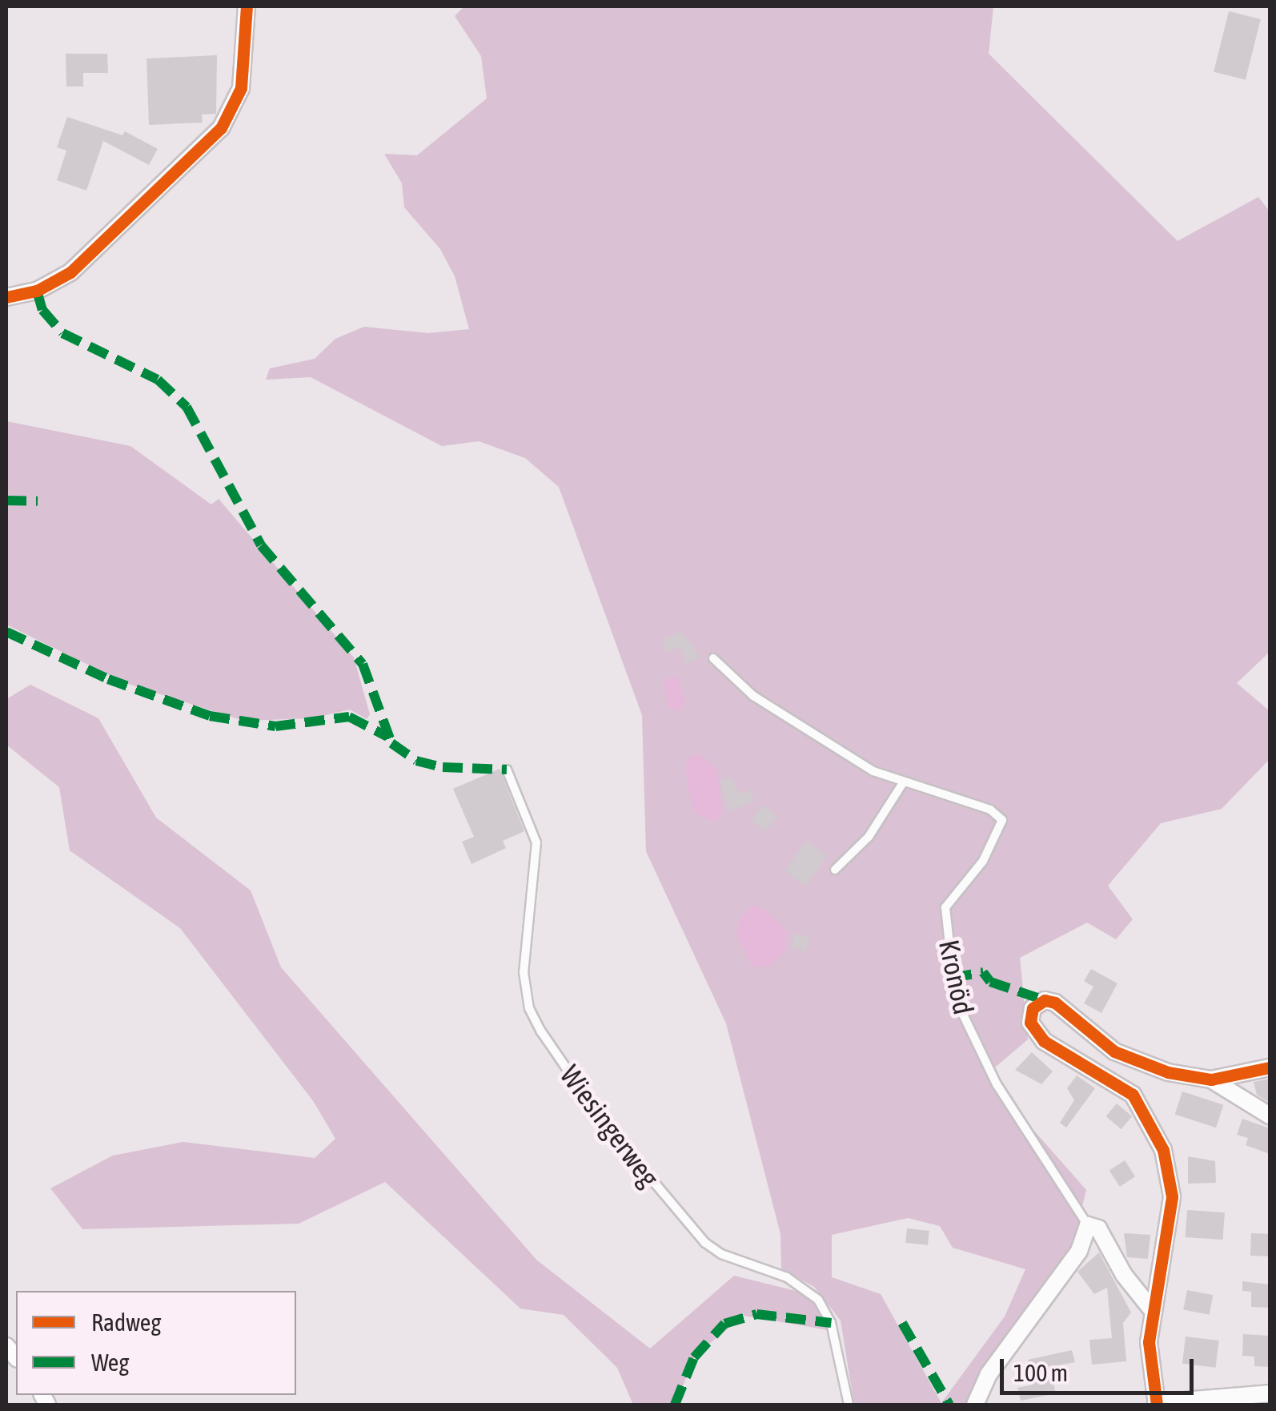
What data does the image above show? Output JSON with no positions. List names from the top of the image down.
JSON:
{
  "streets": {
    "lane": ["Kronöd", "Wiesingerweg"]
  },
  "legend": ["Radweg", "Weg"],
  "scale_bar": "100 m"
}
